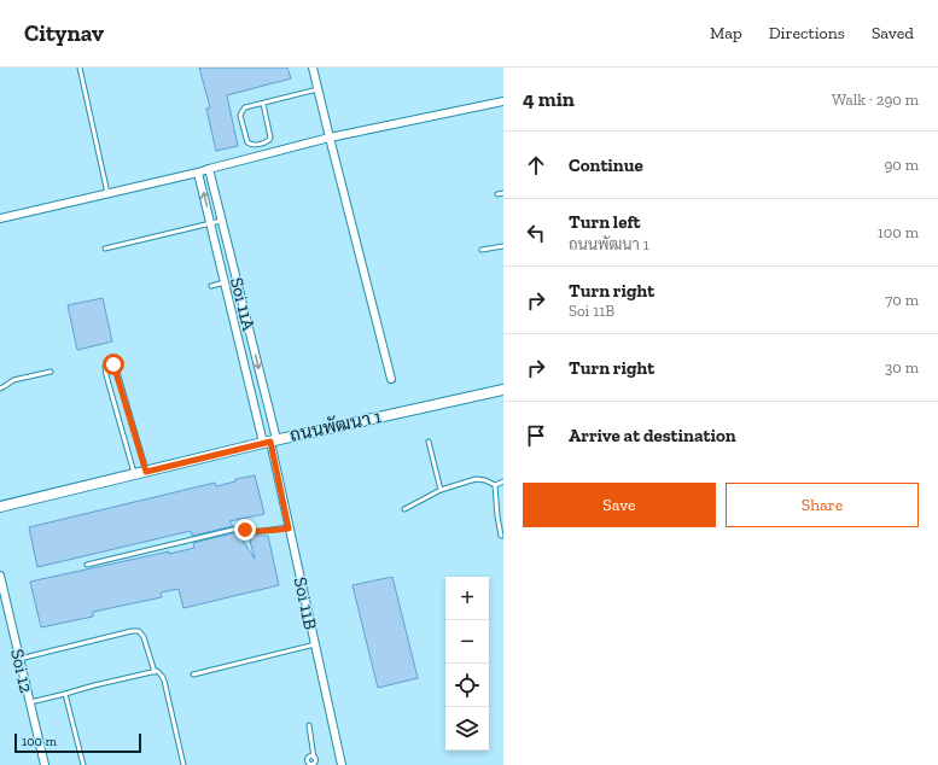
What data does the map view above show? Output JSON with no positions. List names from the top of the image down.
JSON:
{
  "streets": {
    "main road": ["ถนนพัฒนา 1"],
    "street": ["Soi 11A", "Soi 11B", "Soi 12"]
  },
  "crossings": [
    ["Soi 11A", "ถนนพัฒนา 1"],
    ["Soi 11A", "Soi 11B"],
    ["ถนนพัฒนา 1", "Soi 11B"]
  ],
  "scale_bar": "100 m",
  "page": {
    "header": "Citynav",
    "nav": ["Map", "Directions", "Saved"],
    "heading": ["4 min", "Walk · 290 m"],
    "list": [
      ["Continue", "90 m"],
      ["Turn left", "ถนนพัฒนา 1", "100 m"],
      ["Turn right", "Soi 11B", "70 m"],
      ["Turn right", "30 m"],
      "Arrive at destination"
    ],
    "buttons": ["Save", "Share"],
    "map_buttons": ["+", "−"],
    "scale": "100 m"
  }
}
